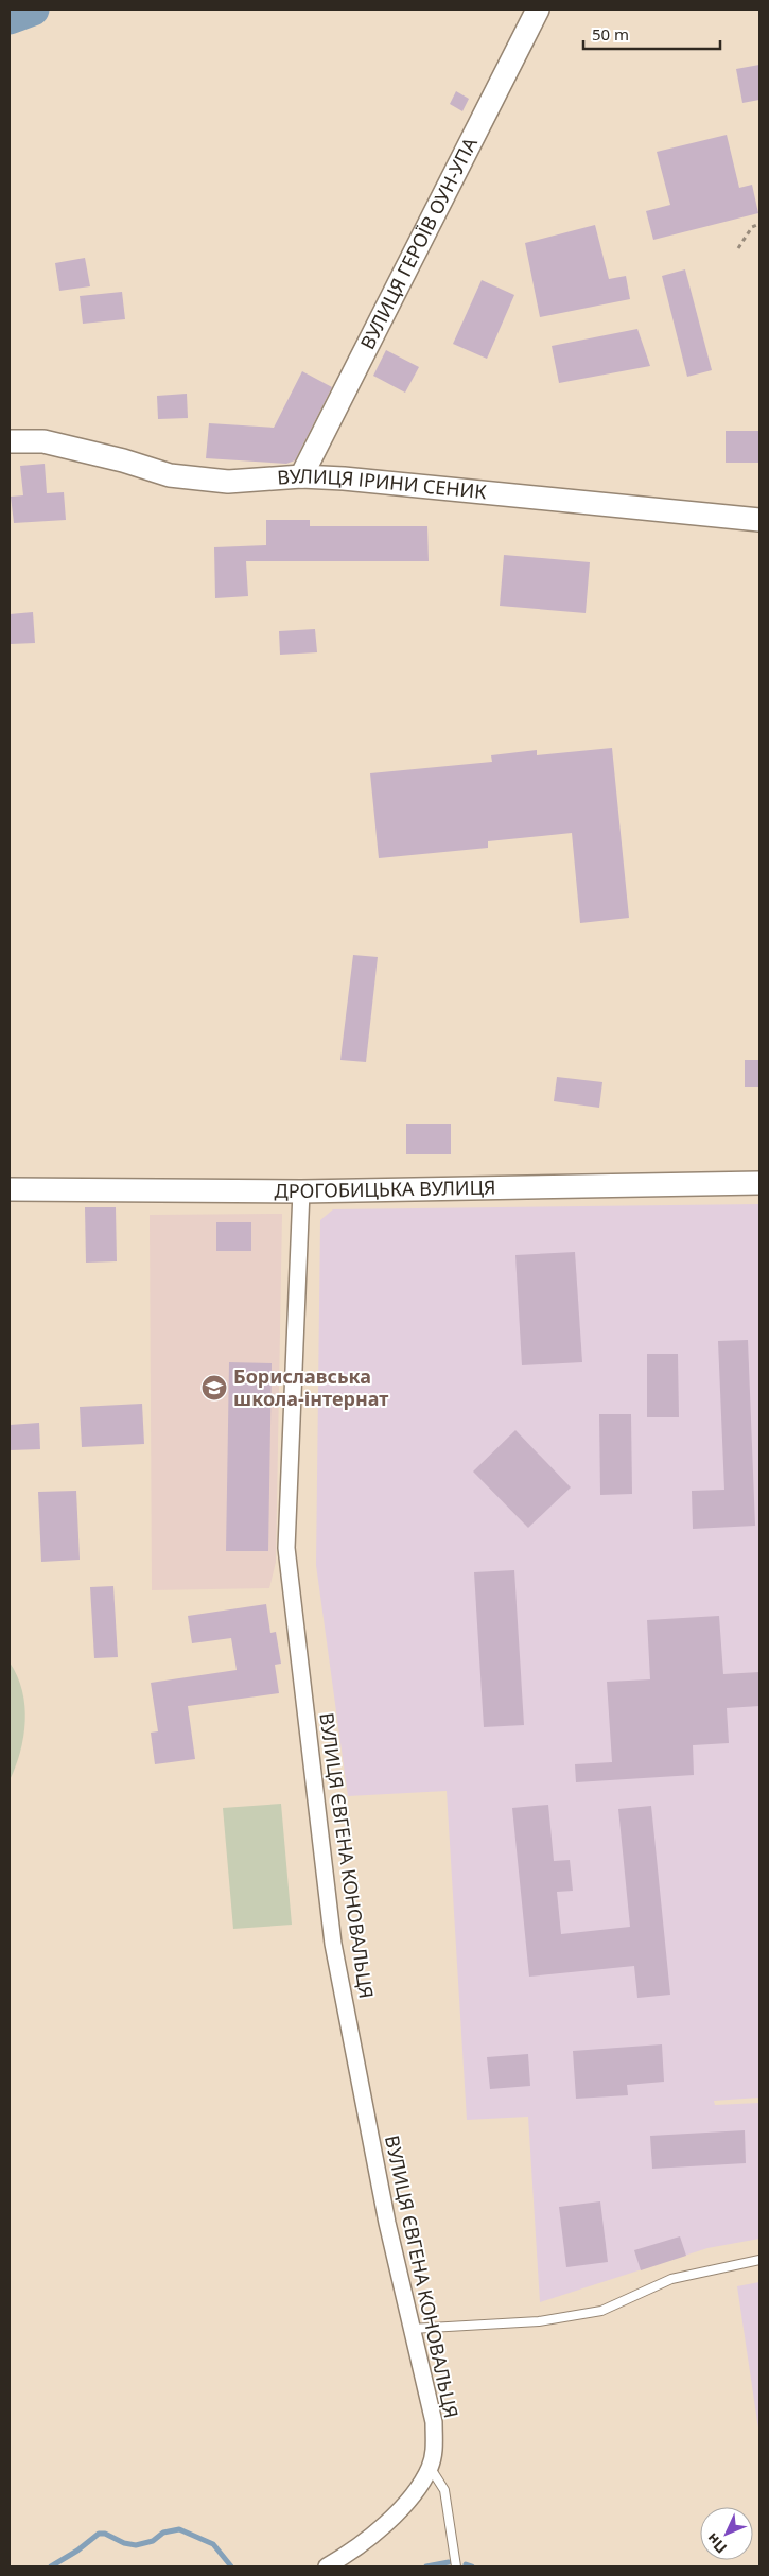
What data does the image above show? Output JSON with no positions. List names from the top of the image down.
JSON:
{
  "streets": {
    "street": [
      "ВУЛИЦЯ ГЕРОЇВ ОУН-УПА",
      "ВУЛИЦЯ ІРИНИ СЕНИК",
      "ДРОГОБИЦЬКА ВУЛИЦЯ",
      "ВУЛИЦЯ ЄВГЕНА КОНОВАЛЬЦЯ"
    ]
  },
  "crossings": [
    ["ВУЛИЦЯ ГЕРОЇВ ОУН-УПА", "ВУЛИЦЯ ІРИНИ СЕНИК"],
    ["ДРОГОБИЦЬКА ВУЛИЦЯ", "ВУЛИЦЯ ЄВГЕНА КОНОВАЛЬЦЯ"]
  ],
  "places": {
    "school or university": ["Бориславська школа-інтернат"]
  },
  "scale_bar": "50 m",
  "north": "bottom left"
}
